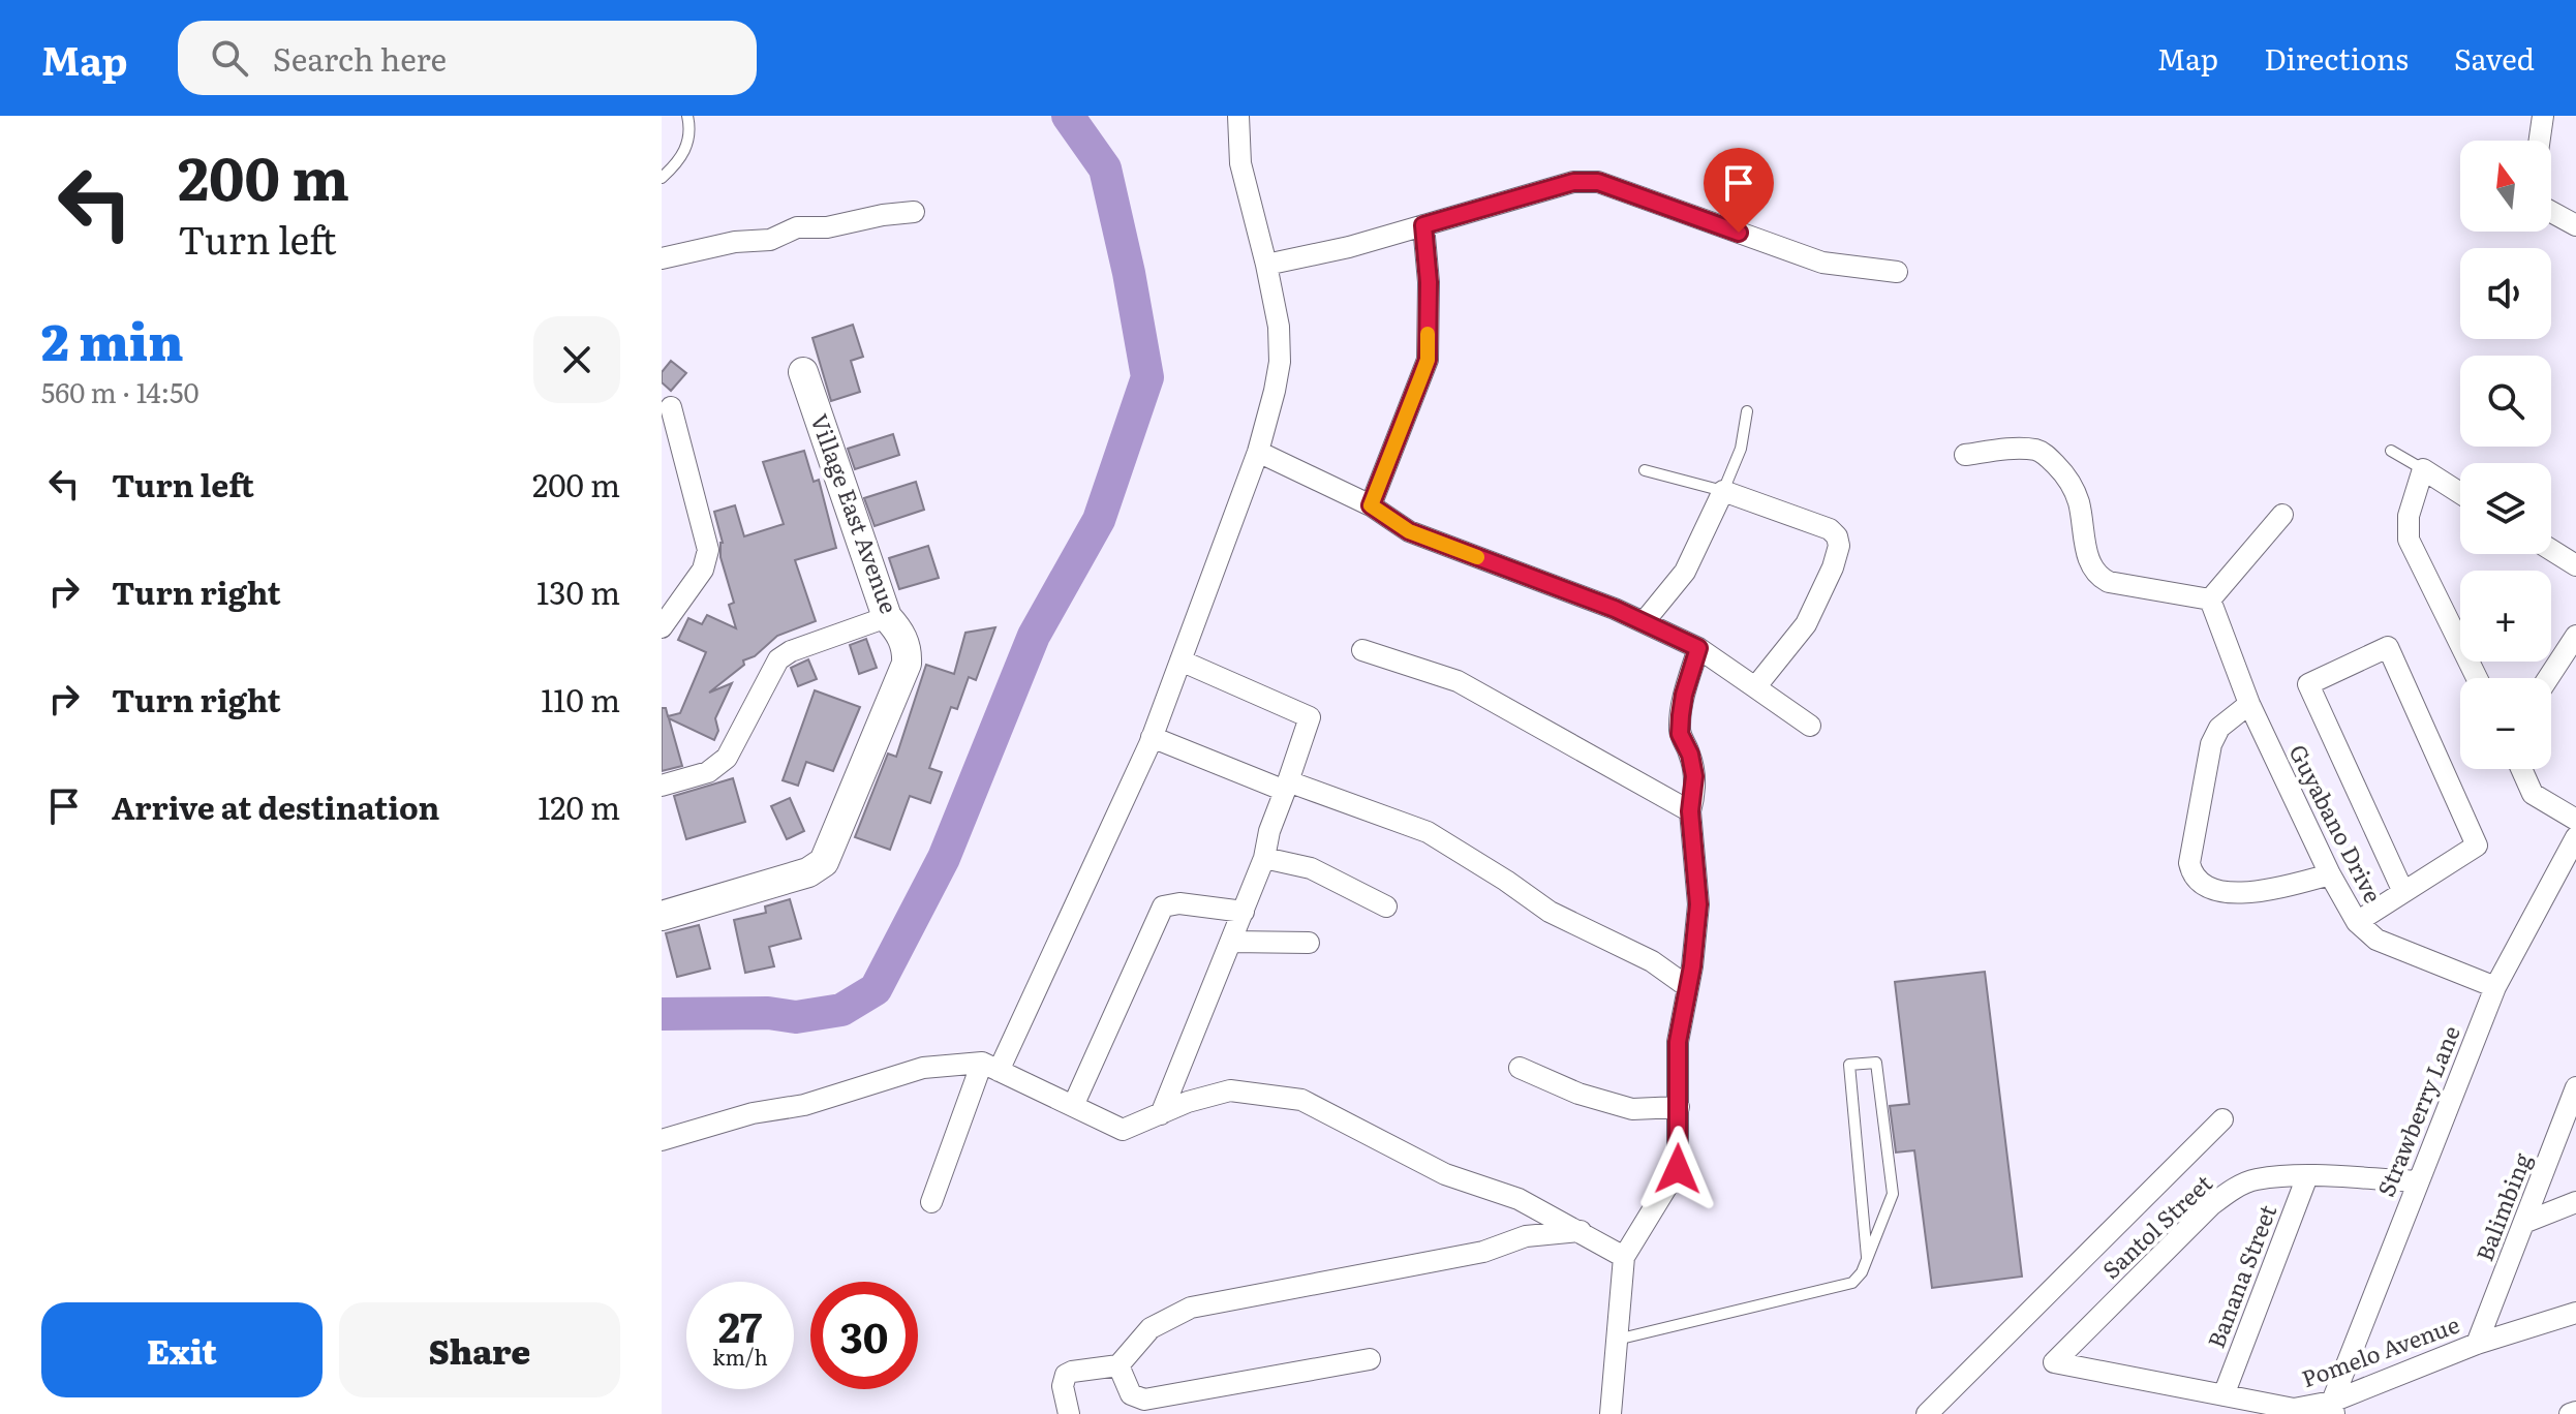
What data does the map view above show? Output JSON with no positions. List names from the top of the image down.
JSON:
{
  "streets": {
    "street": [
      "Village East Avenue",
      "Guyabano Drive",
      "Strawberry Lane",
      "Balimbing",
      "Santol Street",
      "Banana Street",
      "Pomelo Avenue"
    ]
  },
  "crossings": [
    ["Guyabano Drive", "Strawberry Lane"],
    ["Strawberry Lane", "Santol Street"],
    ["Strawberry Lane", "Pomelo Avenue"],
    ["Balimbing", "Pomelo Avenue"],
    ["Santol Street", "Banana Street"],
    ["Santol Street", "Pomelo Avenue"],
    ["Banana Street", "Pomelo Avenue"]
  ],
  "north": "top",
  "page": {
    "header": "Map",
    "search": "Search here",
    "nav": ["Map", "Directions", "Saved"],
    "turn": ["200 m", "Turn left"],
    "map_buttons": ["+", "−"],
    "heading": ["2 min", "560 m · 14:50"],
    "list": [
      {
        "name": "Turn left",
        "value": "200 m"
      },
      {
        "name": "Turn right",
        "value": "130 m"
      },
      {
        "name": "Turn right",
        "value": "110 m"
      },
      {
        "name": "Arrive at destination",
        "value": "120 m"
      }
    ],
    "speed": "27 km/h",
    "limit": "30",
    "buttons": ["Exit", "Share"]
  }
}
